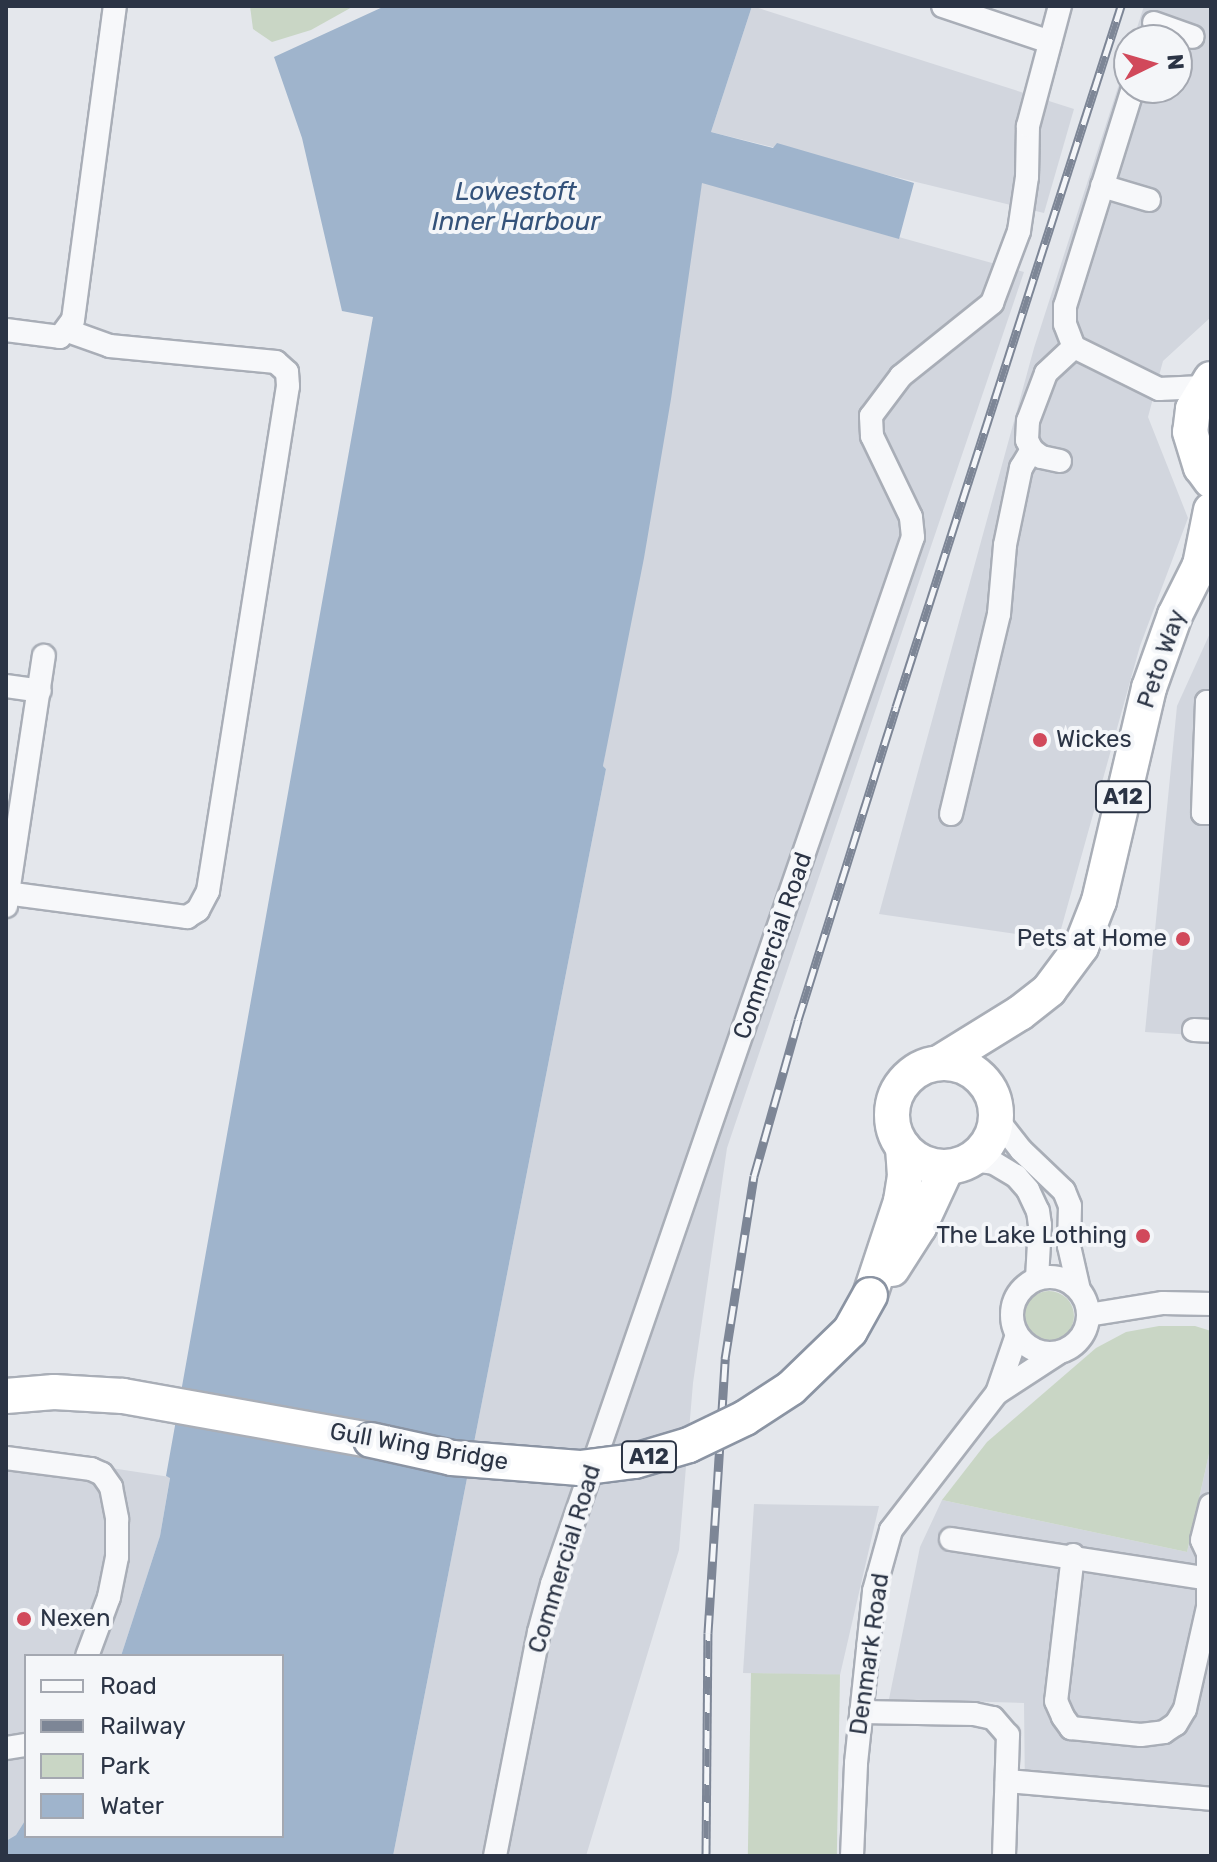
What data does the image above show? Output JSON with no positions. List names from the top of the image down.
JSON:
{
  "streets": {
    "highway": ["Peto Way", "A12", "Gull Wing Bridge"],
    "street": ["Commercial Road", "Denmark Road"]
  },
  "crossings": [
    ["Peto Way", "A12"],
    ["A12", "Gull Wing Bridge"]
  ],
  "water": ["Lowestoft Inner Harbour"],
  "places": [
    "Wickes",
    "Pets at Home",
    "The Lake Lothing",
    "Nexen"
  ],
  "legend": [
    "Road",
    "Railway",
    "Park",
    "Water"
  ],
  "north": "right"
}
